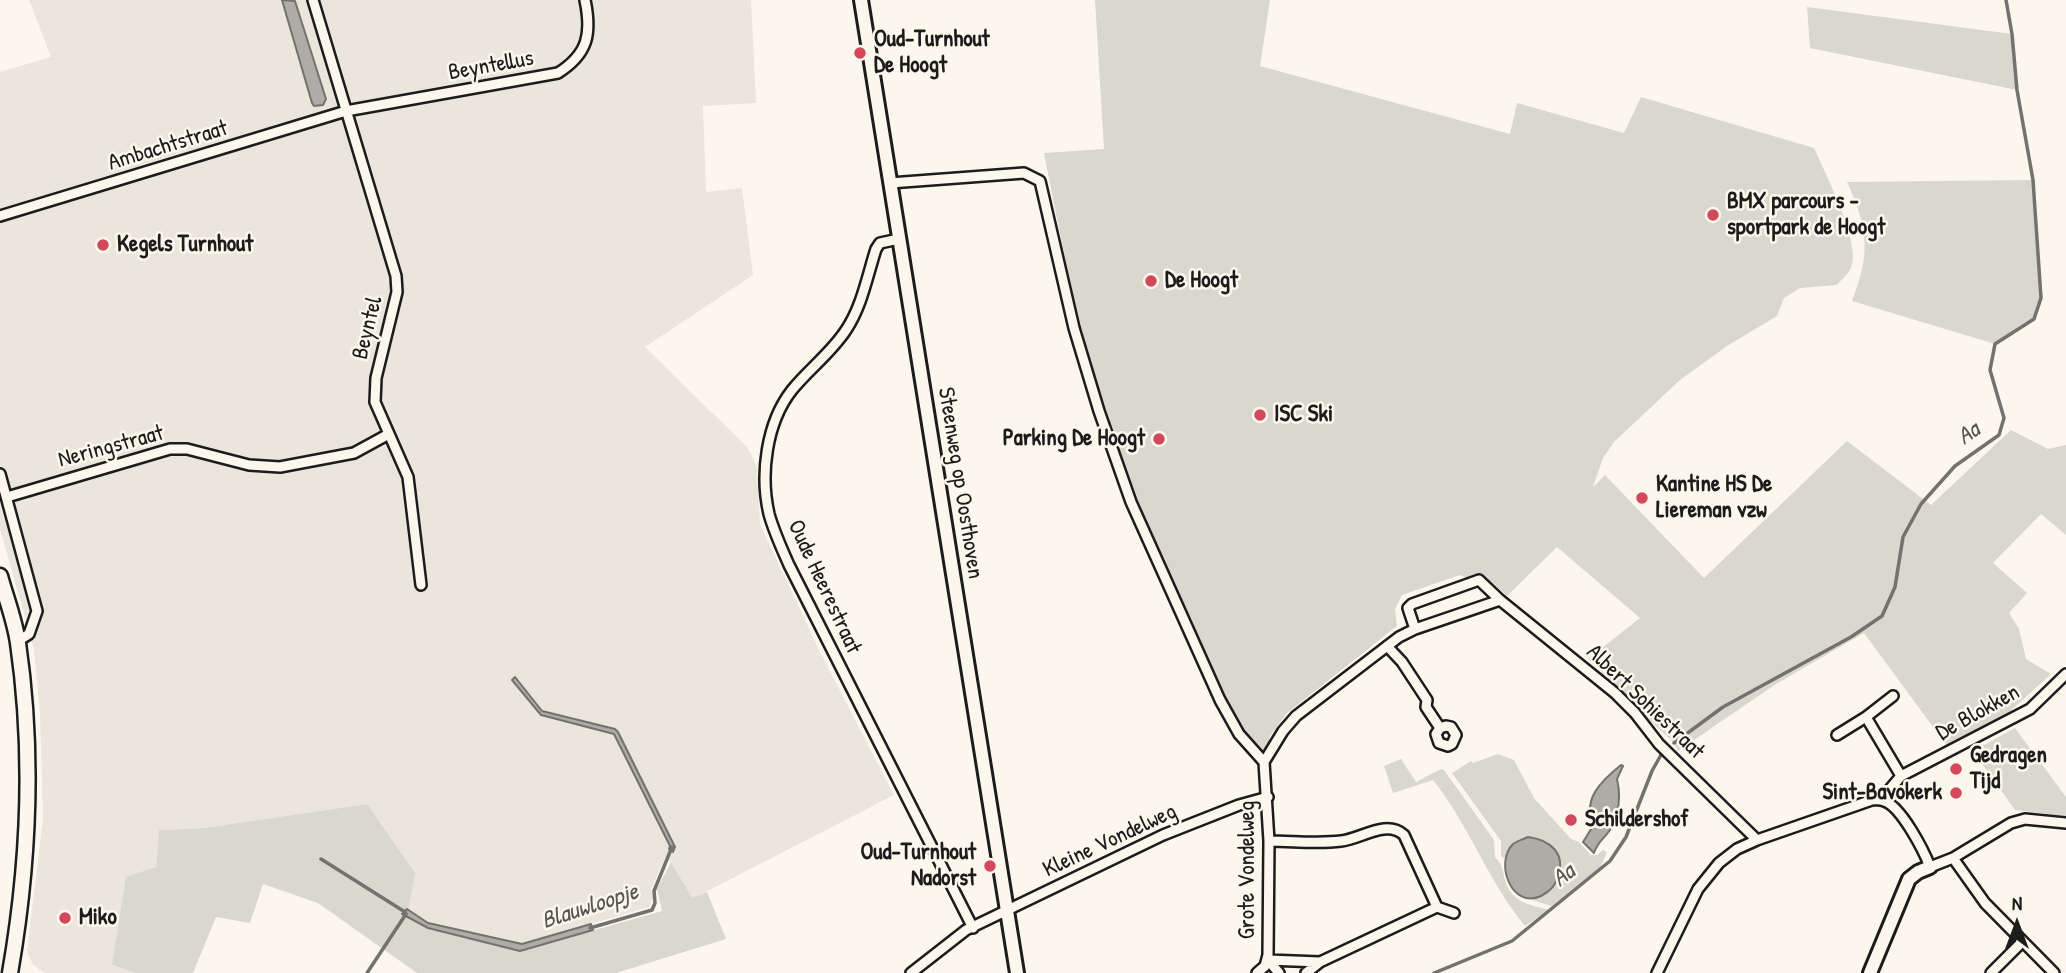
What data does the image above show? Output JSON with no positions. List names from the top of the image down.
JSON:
{
  "streets": {
    "street": [
      "Beyntellus",
      "Ambachtstraat",
      "Beyntel",
      "Neringstraat",
      "Steenweg op Oosthoven",
      "Oude Heerestraat",
      "Albert Sohiestraat",
      "De Blokken",
      "Kleine Vondelweg",
      "Grote Vondelweg"
    ]
  },
  "crossings": [
    ["Beyntellus", "Ambachtstraat"],
    ["Beyntellus", "Beyntel"],
    ["Ambachtstraat", "Beyntel"],
    ["Beyntel", "Neringstraat"],
    ["Steenweg op Oosthoven", "Oude Heerestraat"],
    ["Steenweg op Oosthoven", "Kleine Vondelweg"],
    ["Oude Heerestraat", "Kleine Vondelweg"],
    ["Kleine Vondelweg", "Grote Vondelweg"]
  ],
  "water": ["Aa", "Blauwloopje"],
  "places": [
    "Oud-Turnhout De Hoogt",
    "BMX parcours - sportpark de Hoogt",
    "Kegels Turnhout",
    "De Hoogt",
    "ISC Ski",
    "Parking De Hoogt",
    "Kantine HS De Liereman vzw",
    "Gedragen Tijd",
    "Sint-Bavokerk",
    "Schildershof",
    "Oud-Turnhout Nadorst",
    "Miko"
  ],
  "north": "top"
}
